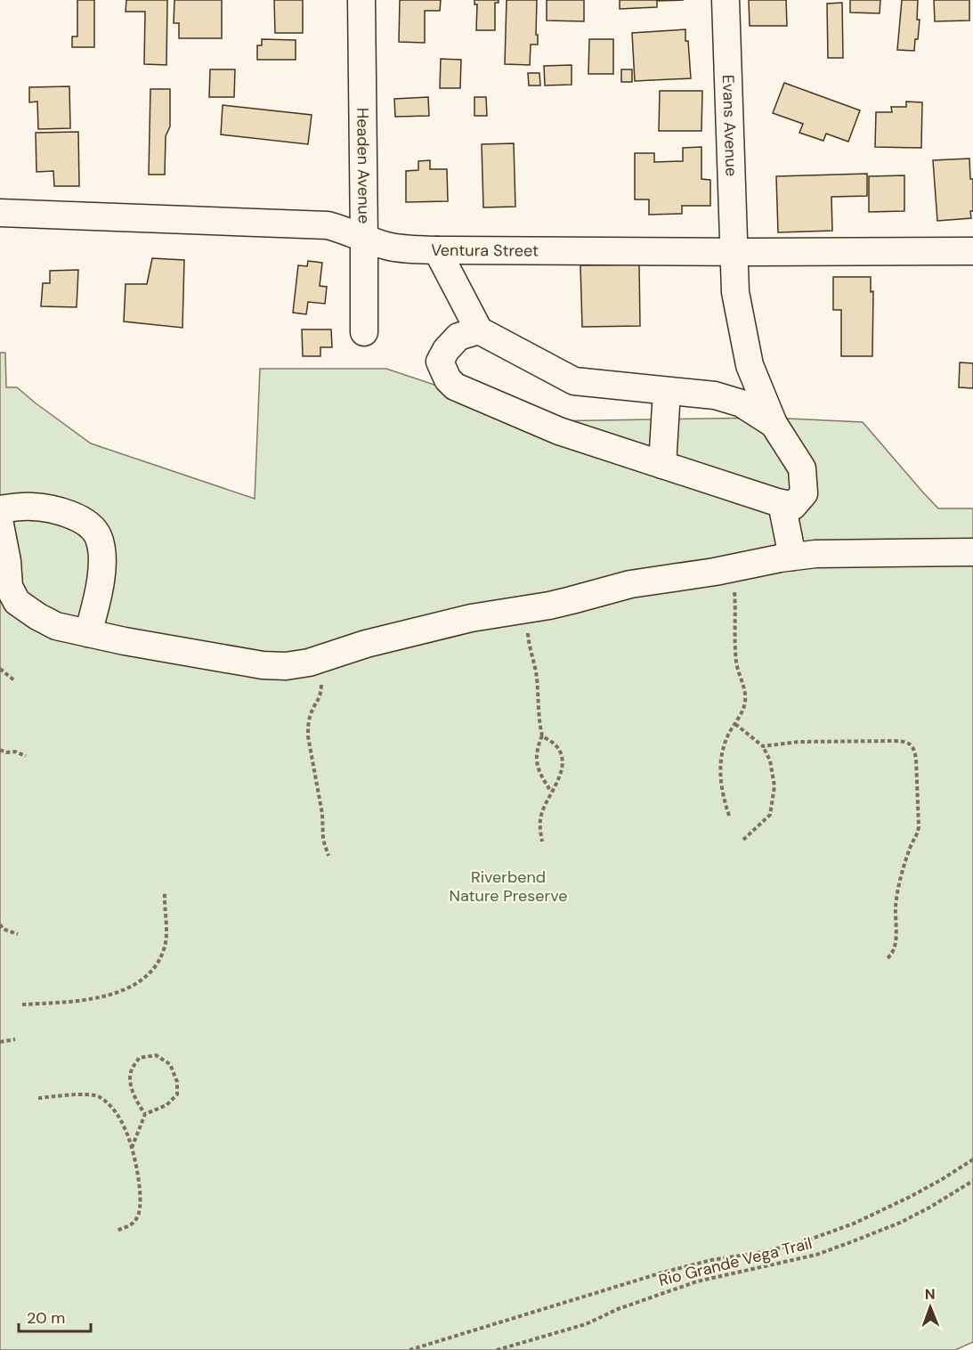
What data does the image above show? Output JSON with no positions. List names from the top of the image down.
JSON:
{
  "streets": {
    "street": ["Evans Avenue", "Headen Avenue", "Ventura Street"],
    "path": ["Rio Grande Vega Trail"]
  },
  "crossings": [
    ["Evans Avenue", "Ventura Street"],
    ["Headen Avenue", "Ventura Street"]
  ],
  "parks": ["Riverbend Nature Preserve"],
  "scale_bar": "20 m",
  "north": "top"
}
